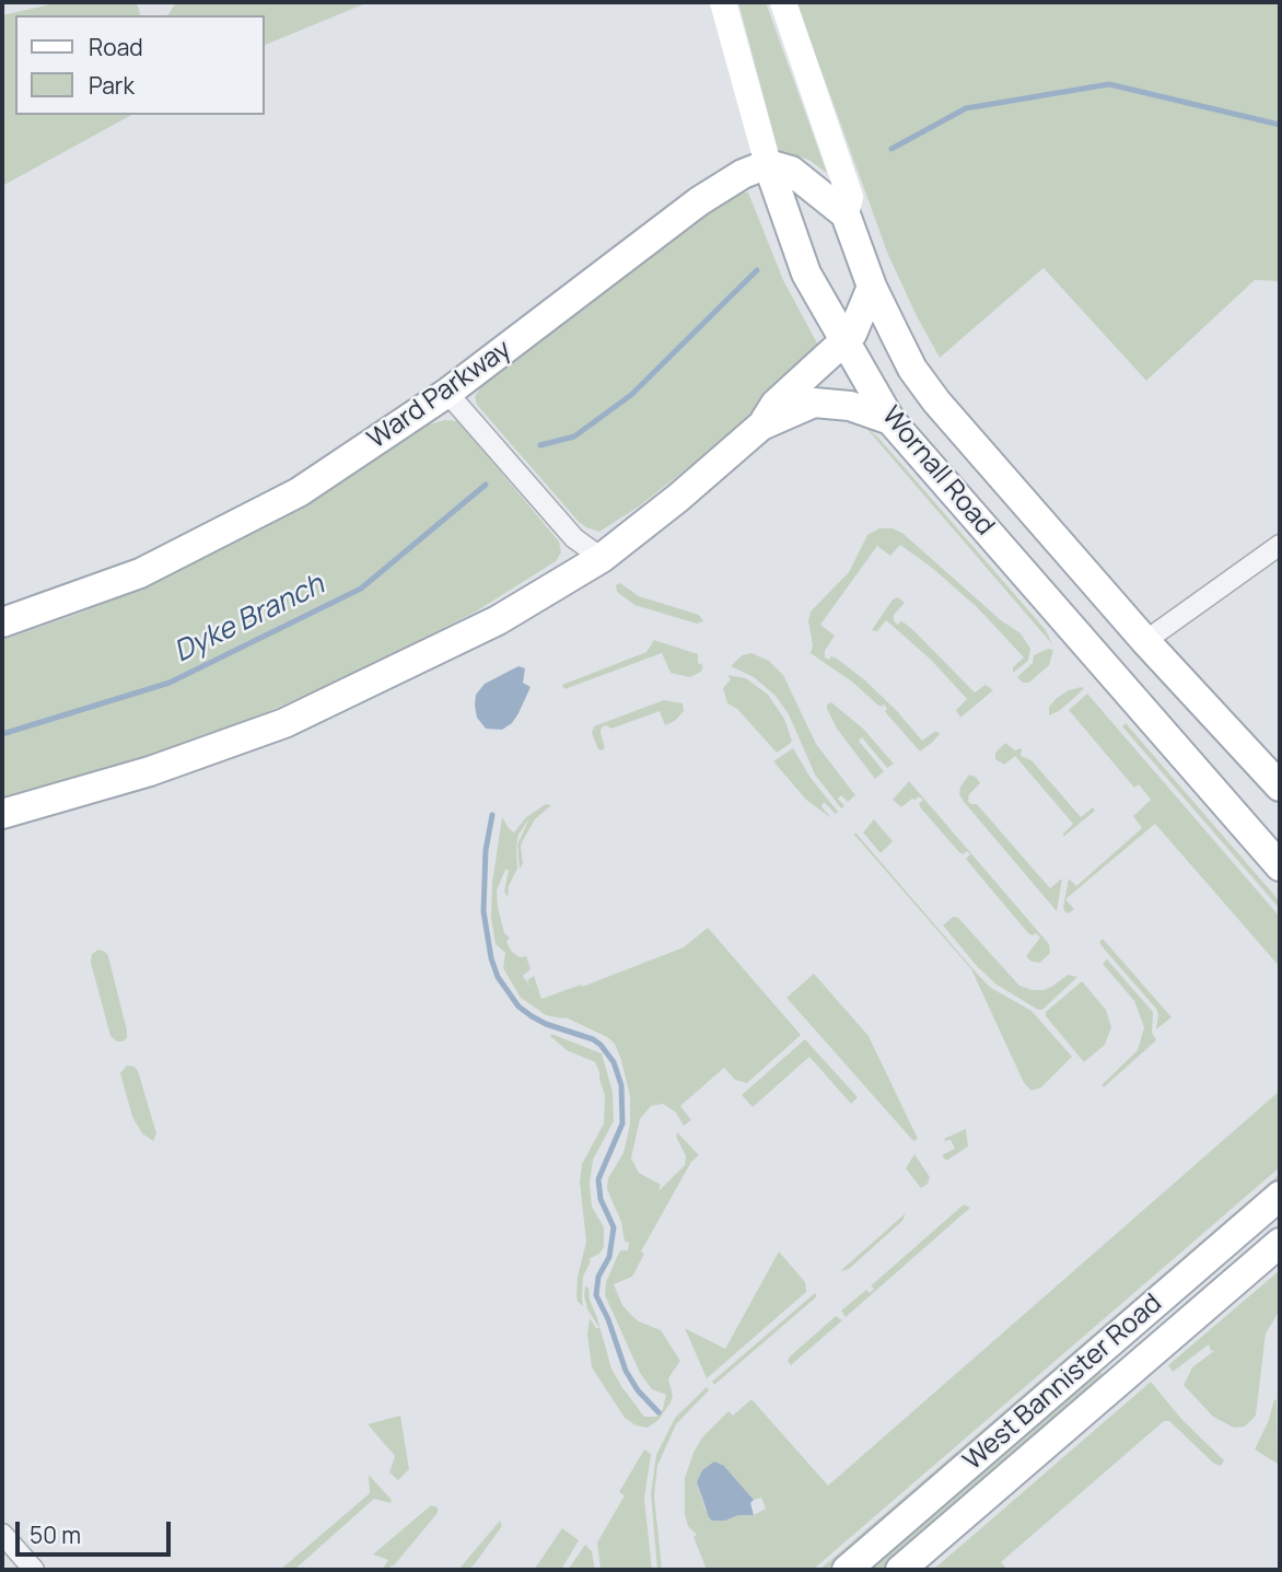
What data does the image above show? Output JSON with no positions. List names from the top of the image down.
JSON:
{
  "streets": {
    "main road": ["Ward Parkway", "Wornall Road", "West Bannister Road"]
  },
  "crossings": [
    ["Ward Parkway", "Wornall Road"]
  ],
  "water": ["Dyke Branch"],
  "legend": ["Road", "Park"],
  "scale_bar": "50 m"
}
